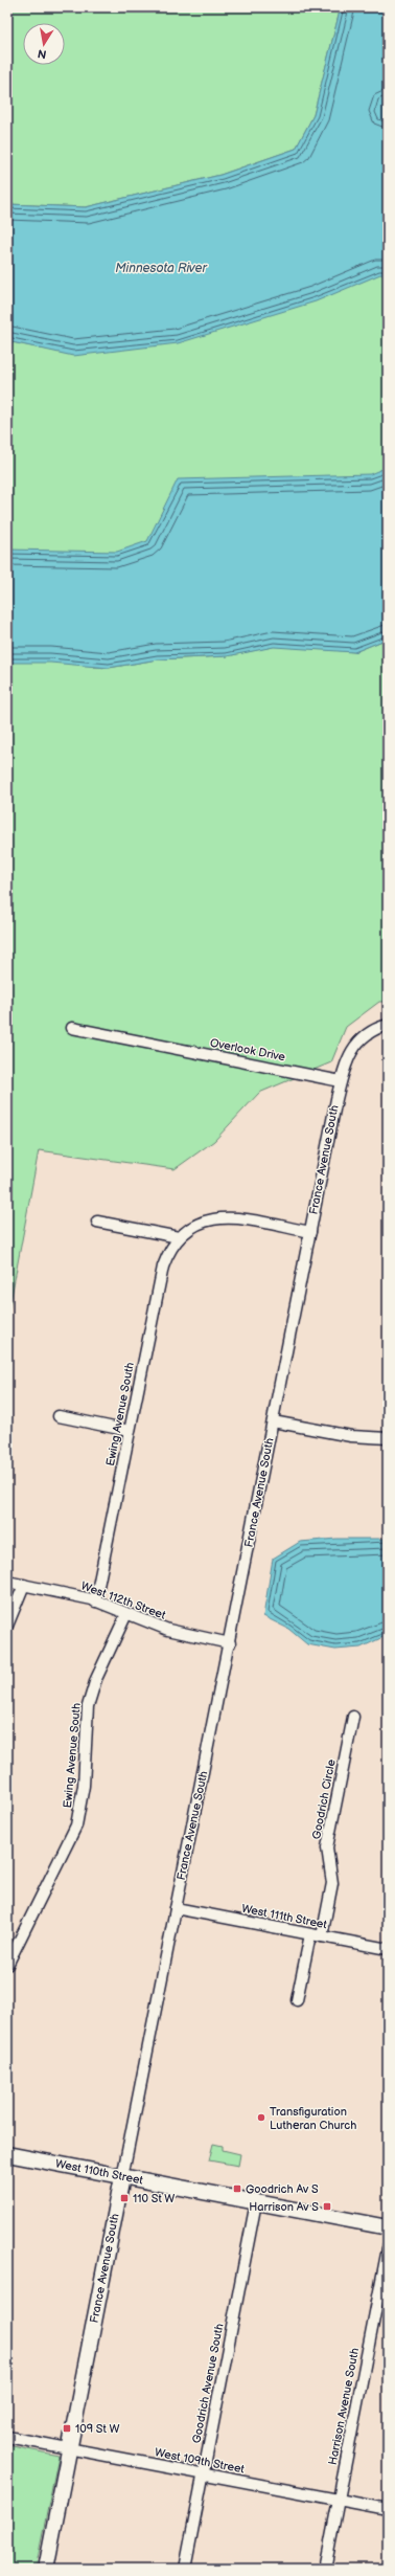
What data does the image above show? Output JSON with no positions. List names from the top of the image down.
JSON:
{
  "streets": {
    "street": [
      "Overlook Drive",
      "France Avenue South",
      "Ewing Avenue South",
      "West 112th Street",
      "Goodrich Circle",
      "West 111th Street",
      "West 110th Street",
      "Goodrich Avenue South",
      "Harrison Avenue South",
      "West 109th Street"
    ]
  },
  "crossings": [
    ["Overlook Drive", "France Avenue South"],
    ["France Avenue South", "West 112th Street"],
    ["France Avenue South", "West 111th Street"],
    ["France Avenue South", "West 110th Street"],
    ["France Avenue South", "West 109th Street"],
    ["Ewing Avenue South", "West 112th Street"],
    ["Goodrich Circle", "West 111th Street"],
    ["West 110th Street", "Goodrich Avenue South"],
    ["Goodrich Avenue South", "West 109th Street"],
    ["Harrison Avenue South", "West 109th Street"]
  ],
  "water": ["Minnesota River"],
  "places": {
    "other": ["Transfiguration Lutheran Church"],
    "transit": [
      "Goodrich Av S",
      "110 St W",
      "Harrison Av S",
      "109 St W"
    ]
  },
  "north": "bottom"
}
